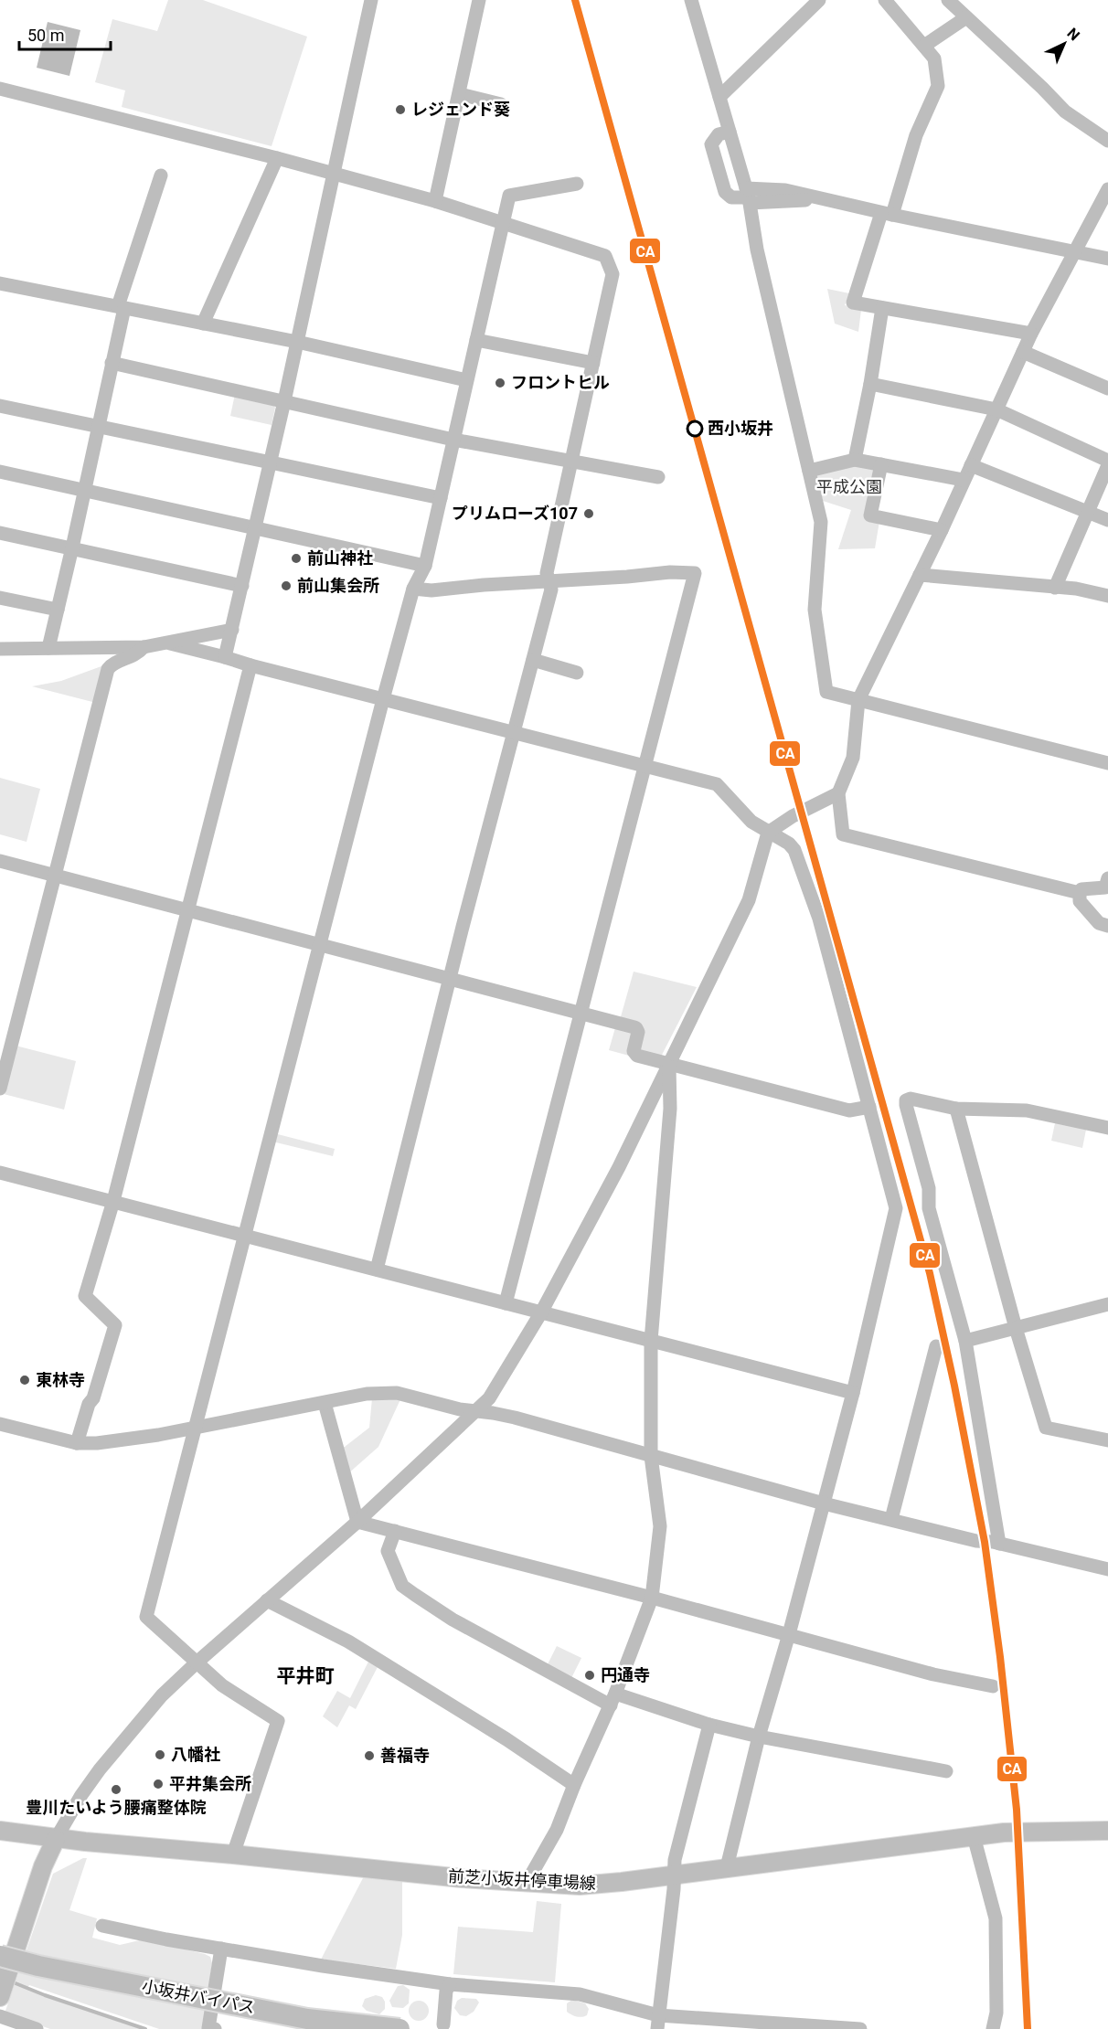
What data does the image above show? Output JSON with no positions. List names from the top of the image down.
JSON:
{
  "streets": {
    "highway": ["小坂井バイパス"],
    "main road": ["前芝小坂井停車場線"]
  },
  "districts": ["平井町"],
  "parks": ["平成公園"],
  "places": [
    "レジェンド葵",
    "フロントヒル",
    "西小坂井",
    "プリムローズ107",
    "前山神社",
    "前山集会所",
    "東林寺",
    "円通寺",
    "八幡社",
    "善福寺",
    "平井集会所",
    "豊川たいよう腰痛整体院"
  ],
  "lines": ["transit line CA"],
  "scale_bar": "50 m",
  "north": "top right"
}
